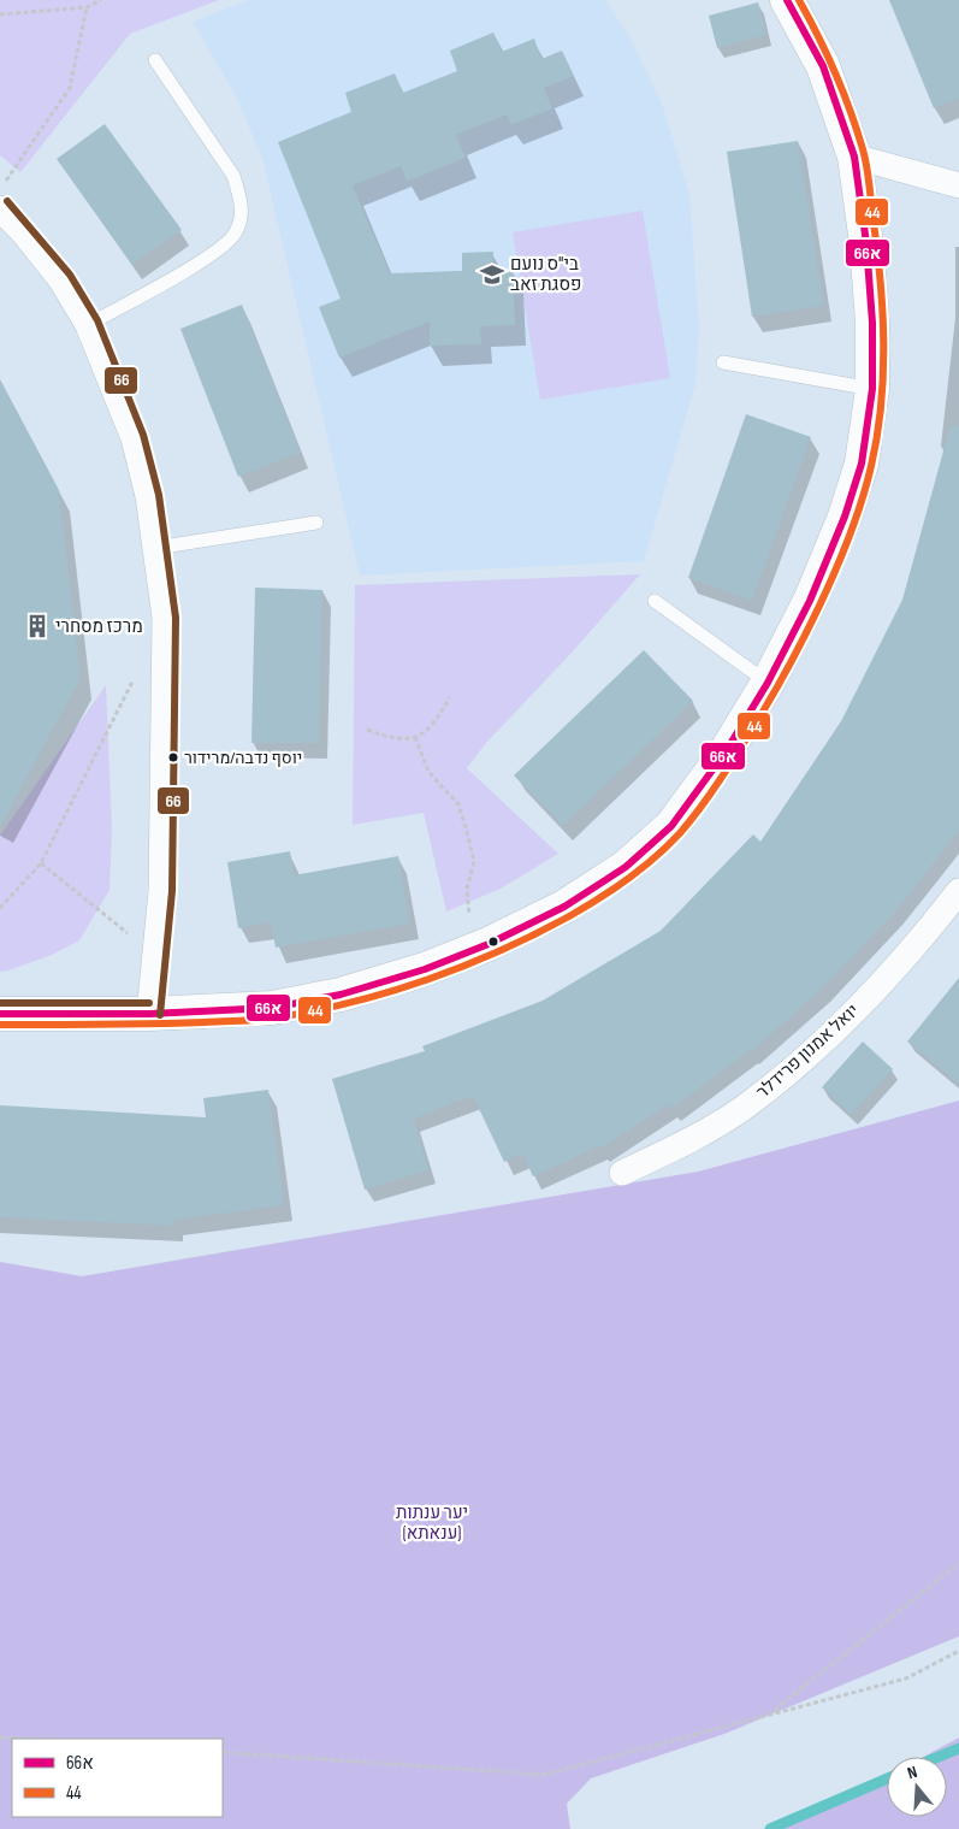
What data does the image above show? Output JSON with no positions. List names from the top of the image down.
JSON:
{
  "streets": {
    "street": ["יואל אמנון פרידלר"]
  },
  "parks": ["יער ענתות (ענאתא)"],
  "places": {
    "school or university": ["בי\"ס נועם פסגת זאב"],
    "building": ["מרכז מסחרי"],
    "other": ["יוסף נדבה/מרידור"]
  },
  "lines": ["transit line 66א", "transit line 44", "transit line 66"],
  "legend": ["66א", "44"],
  "north": "top"
}
